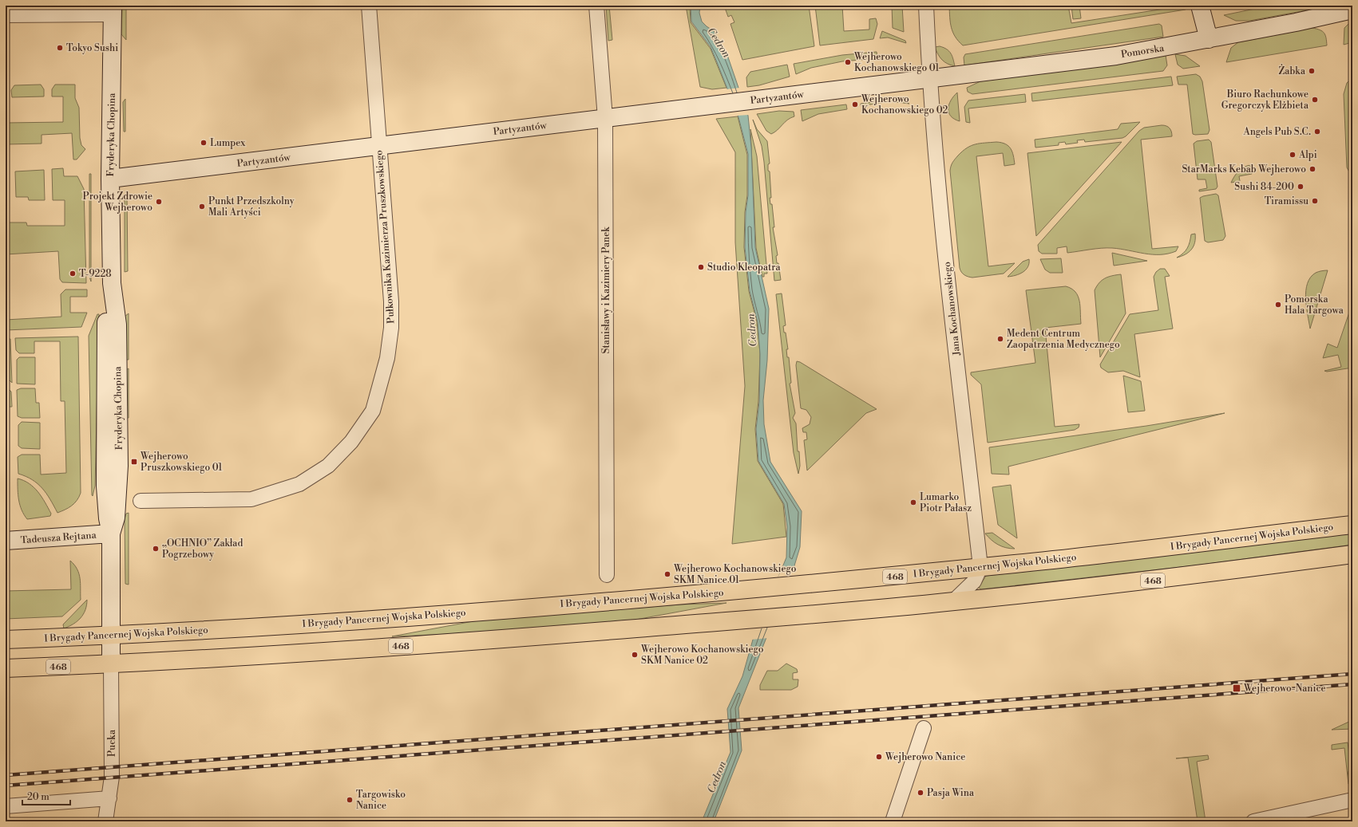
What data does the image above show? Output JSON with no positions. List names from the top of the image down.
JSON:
{
  "streets": {
    "main road": ["I Brygady Pancernej Wojska Polskiego", "468"],
    "street": [
      "Pomorska",
      "Partyzantów",
      "Fryderyka Chopina",
      "Pułkownika Kazimierza Pruszkowskiego",
      "Stanisławy i Kazimiery Panek",
      "Jana Kochanowskiego",
      "Tadeusza Rejtana",
      "Pucka"
    ]
  },
  "crossings": [
    ["Pomorska", "Partyzantów"],
    ["Pomorska", "Jana Kochanowskiego"],
    ["Partyzantów", "Fryderyka Chopina"],
    ["Partyzantów", "Pułkownika Kazimierza Pruszkowskiego"],
    ["Partyzantów", "Stanisławy i Kazimiery Panek"],
    ["Partyzantów", "Jana Kochanowskiego"],
    ["Fryderyka Chopina", "I Brygady Pancernej Wojska Polskiego"],
    ["Fryderyka Chopina", "Tadeusza Rejtana"],
    ["Fryderyka Chopina", "468"],
    ["Fryderyka Chopina", "Pucka"],
    ["Jana Kochanowskiego", "I Brygady Pancernej Wojska Polskiego"],
    ["468", "Pucka"]
  ],
  "water": ["Cedron"],
  "places": {
    "other": [
      "Tokyo Sushi",
      "Wejherowo Kochanowskiego 01",
      "Żabka",
      "Biuro Rachunkowe Gregorczyk Elżbieta",
      "Wejherowo Kochanowskiego 02",
      "Angels Pub S.C.",
      "Lumpex",
      "Alpi",
      "StarMarks Kebab Wejherowo",
      "Sushi 84-200",
      "Tiramissu",
      "Projekt Zdrowie Wejherowo",
      "Punkt Przedszkolny Mali Artyści",
      "Studio Kleopatra",
      "T-9228",
      "Pomorska Hala Targowa",
      "Medent Centrum Zaopatrzenia Medycznego",
      "Lumarko Piotr Pałasz",
      "„OCHNIO” Zakład Pogrzebowy",
      "Wejherowo Kochanowskiego SKM Nanice 01",
      "Wejherowo Kochanowskiego SKM Nanice 02",
      "Wejherowo Nanice",
      "Pasja Wina",
      "Targowisko Nanice"
    ],
    "transit": ["Wejherowo Pruszkowskiego 01", "Wejherowo-Nanice"]
  },
  "scale_bar": "20 m"
}
